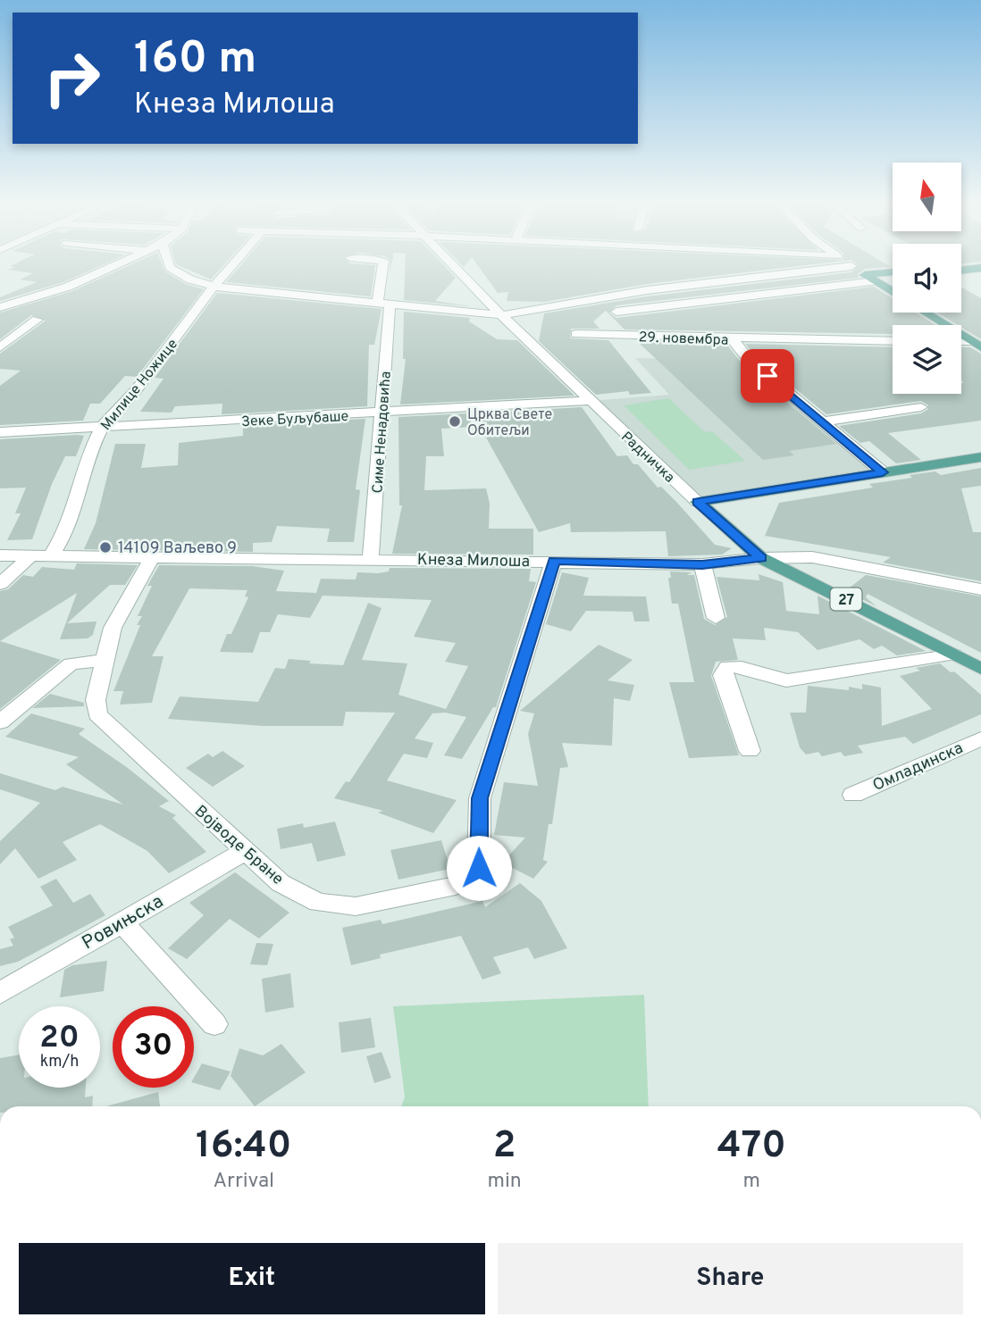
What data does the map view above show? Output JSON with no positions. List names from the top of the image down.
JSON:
{
  "streets": {
    "main road": ["Радничка", "27"],
    "street": [
      "29. новембра",
      "Милице Ножице",
      "Зеке Буљубаше",
      "Симе Ненадовића",
      "Кнеза Милоша",
      "Омладинска",
      "Војводе Бране",
      "Ровињска"
    ]
  },
  "crossings": [
    ["Милице Ножице", "Зеке Буљубаше"],
    ["Милице Ножице", "Кнеза Милоша"],
    ["Зеке Буљубаше", "Симе Ненадовића"],
    ["Зеке Буљубаше", "Радничка"],
    ["Симе Ненадовића", "Кнеза Милоша"],
    ["Радничка", "Кнеза Милоша"],
    ["Кнеза Милоша", "Војводе Бране"],
    ["Војводе Бране", "Ровињска"]
  ],
  "places": ["Црква Свете Обитељи", "14109 Ваљево 9"],
  "north": "top",
  "page": {
    "turn": ["160 m", "Кнеза Милоша"],
    "speed": "20 km/h",
    "limit": "30",
    "eta": [
      "16:40",
      "Arrival",
      "2",
      "min",
      "470",
      "m"
    ],
    "buttons": ["Exit", "Share"]
  }
}
